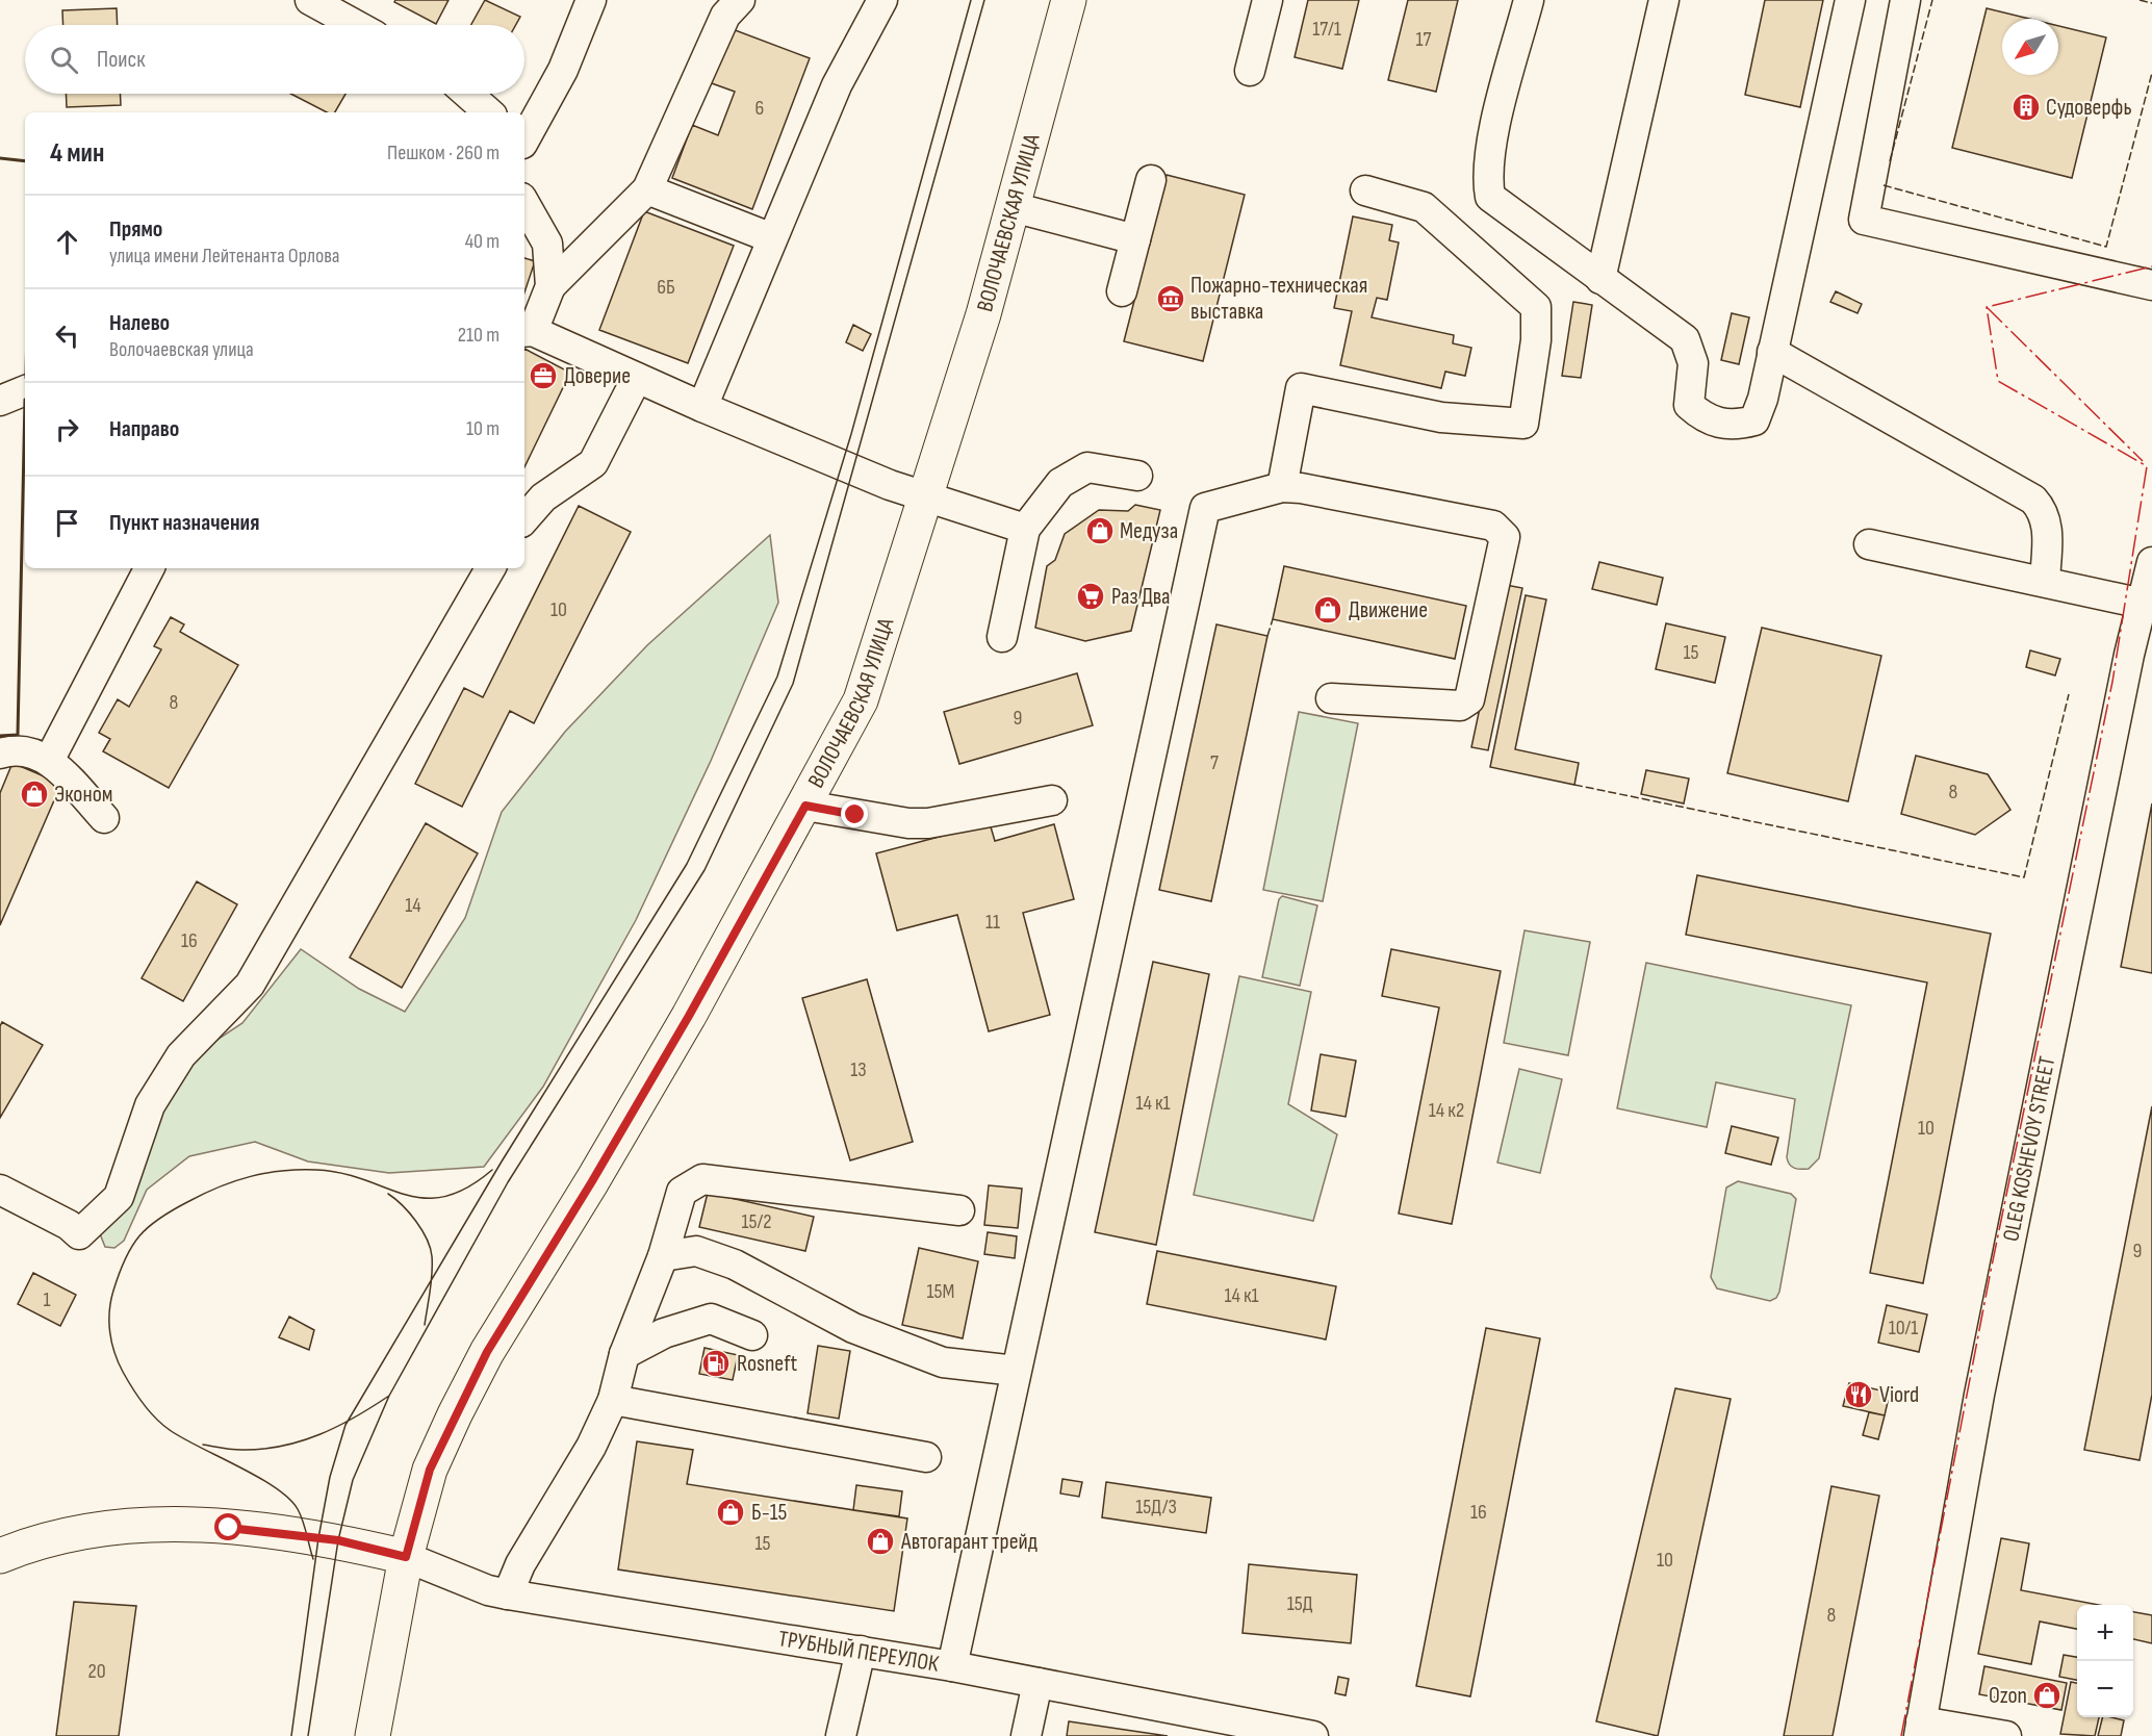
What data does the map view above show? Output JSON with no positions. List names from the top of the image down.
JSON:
{
  "streets": {
    "main road": ["ВОЛОЧАЕВСКАЯ УЛИЦА"],
    "street": ["OLEG KOSHEVOY STREET", "ТРУБНЫЙ ПЕРЕУЛОК"]
  },
  "crossings": [
    ["ВОЛОЧАЕВСКАЯ УЛИЦА", "ТРУБНЫЙ ПЕРЕУЛОК"]
  ],
  "places": {
    "building": ["Судоверфь"],
    "museum": ["Пожарно-техническая выставка"],
    "office": ["Доверие"],
    "shop": [
      "Медуза",
      "Движение",
      "Эконом",
      "Б-15",
      "Автогарант трейд",
      "Ozon"
    ],
    "supermarket": ["Раз Два"],
    "fuel station": ["Rosneft"],
    "restaurant": ["Viord"]
  },
  "house_numbers": [
    "17/1",
    "17",
    "6",
    "6Б",
    "10",
    "15",
    "8",
    "9",
    "7",
    "8",
    "14",
    "11",
    "16",
    "13",
    "14 к1",
    "14 к2",
    "10",
    "15/2",
    "9",
    "15М",
    "14 к1",
    "1",
    "10/1",
    "15Д/3",
    "16",
    "15",
    "10",
    "15Д",
    "8",
    "20"
  ],
  "north": "bottom left",
  "page": {
    "search": "Поиск",
    "heading": ["4 мин", "Пешком · 260 m"],
    "list": [
      ["Прямо", "улица имени Лейтенанта Орлова", "40 m"],
      ["Налево", "Волочаевская улица", "210 m"],
      ["Направо", "10 m"],
      "Пункт назначения"
    ],
    "map_buttons": ["+", "−"]
  }
}
